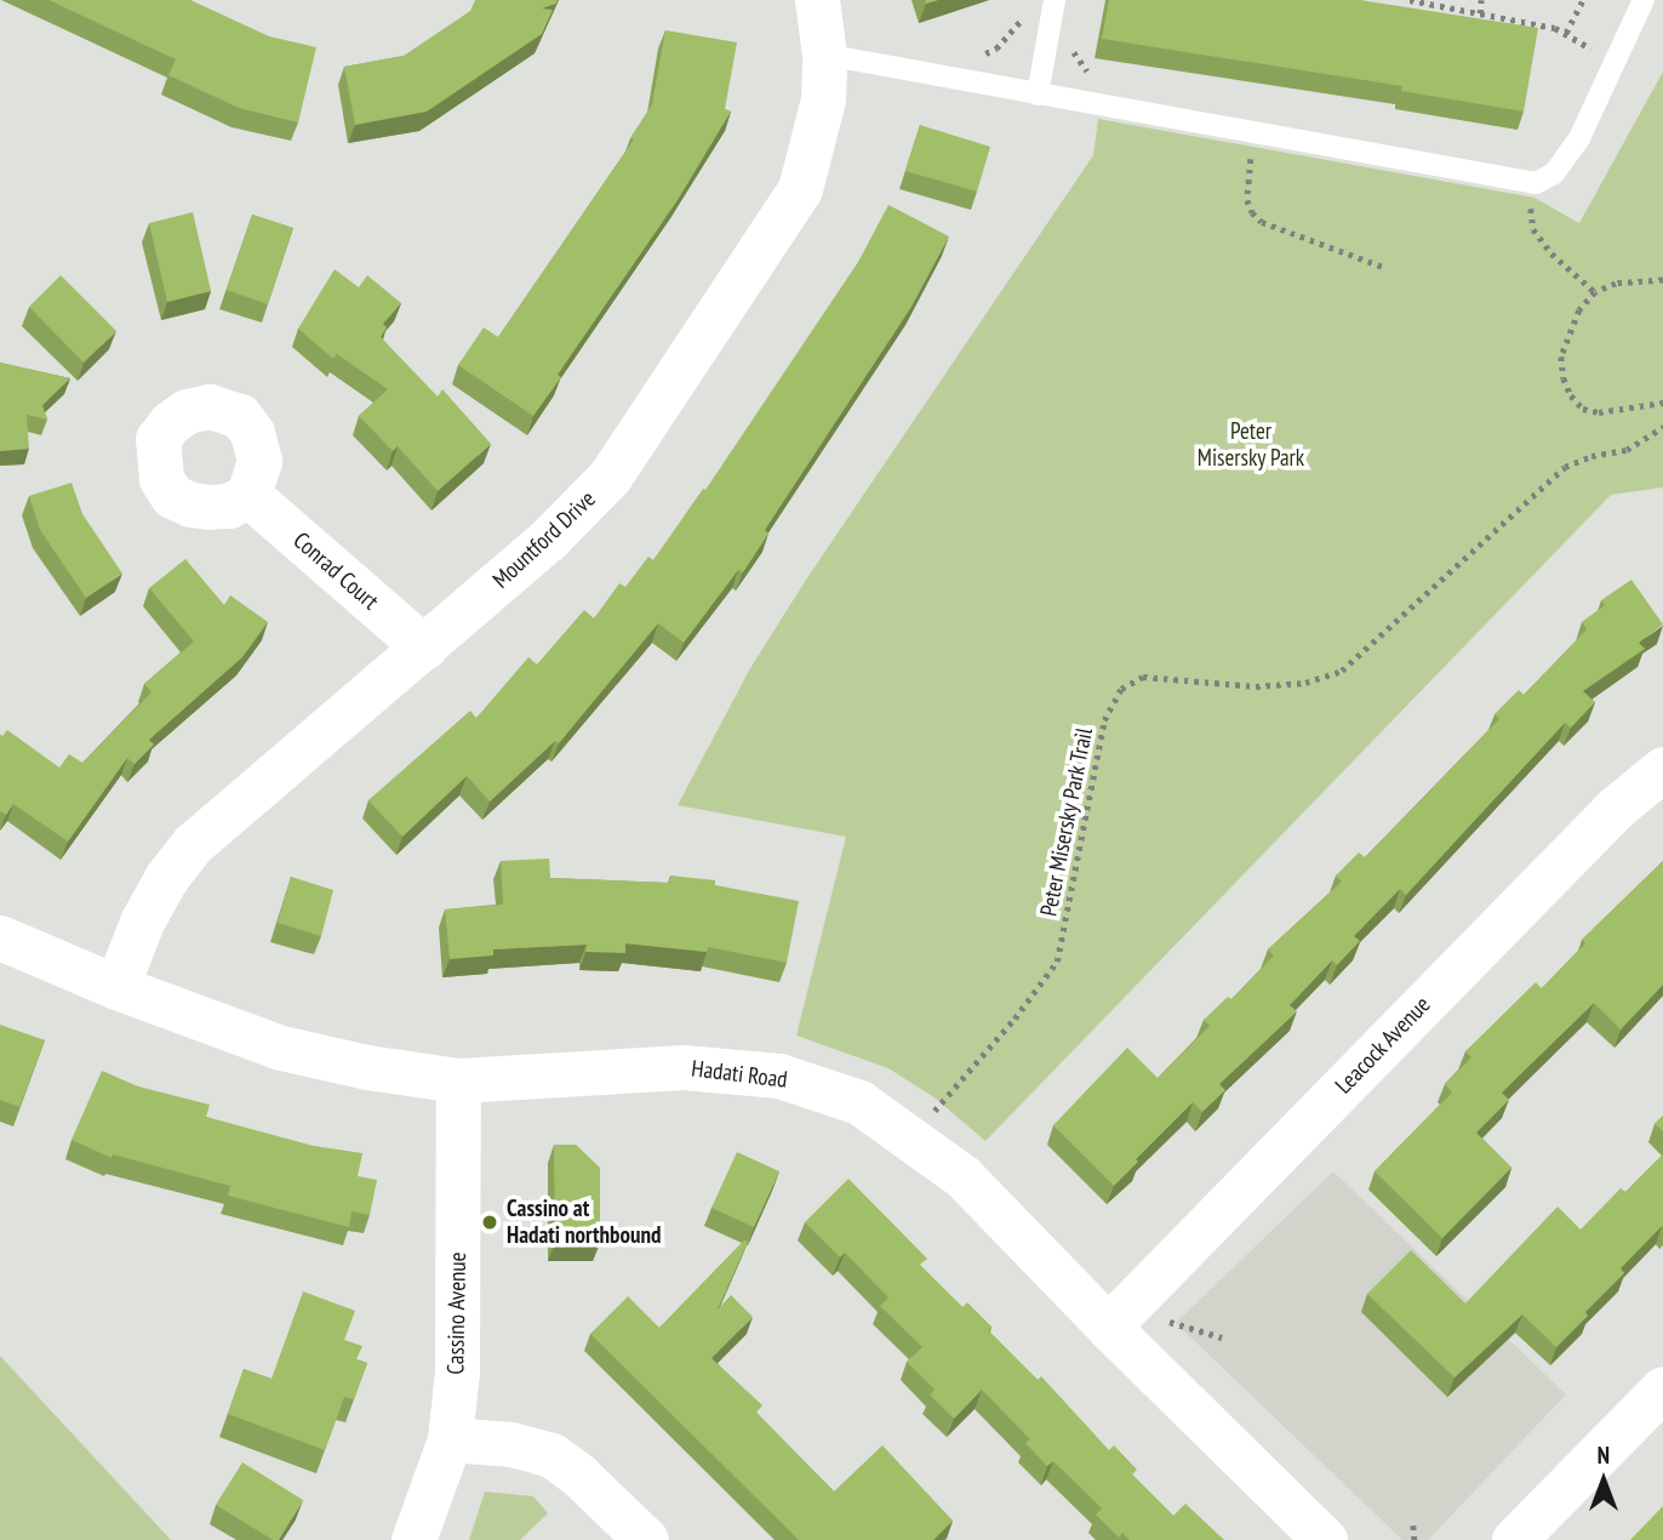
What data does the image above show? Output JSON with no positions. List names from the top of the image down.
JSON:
{
  "streets": {
    "street": [
      "Mountford Drive",
      "Conrad Court",
      "Leacock Avenue",
      "Hadati Road",
      "Cassino Avenue"
    ],
    "path": ["Peter Misersky Park Trail"]
  },
  "crossings": [
    ["Mountford Drive", "Conrad Court"],
    ["Mountford Drive", "Hadati Road"],
    ["Leacock Avenue", "Hadati Road"],
    ["Hadati Road", "Cassino Avenue"]
  ],
  "parks": ["Peter Misersky Park"],
  "places": ["Cassino at Hadati northbound"],
  "north": "top"
}
